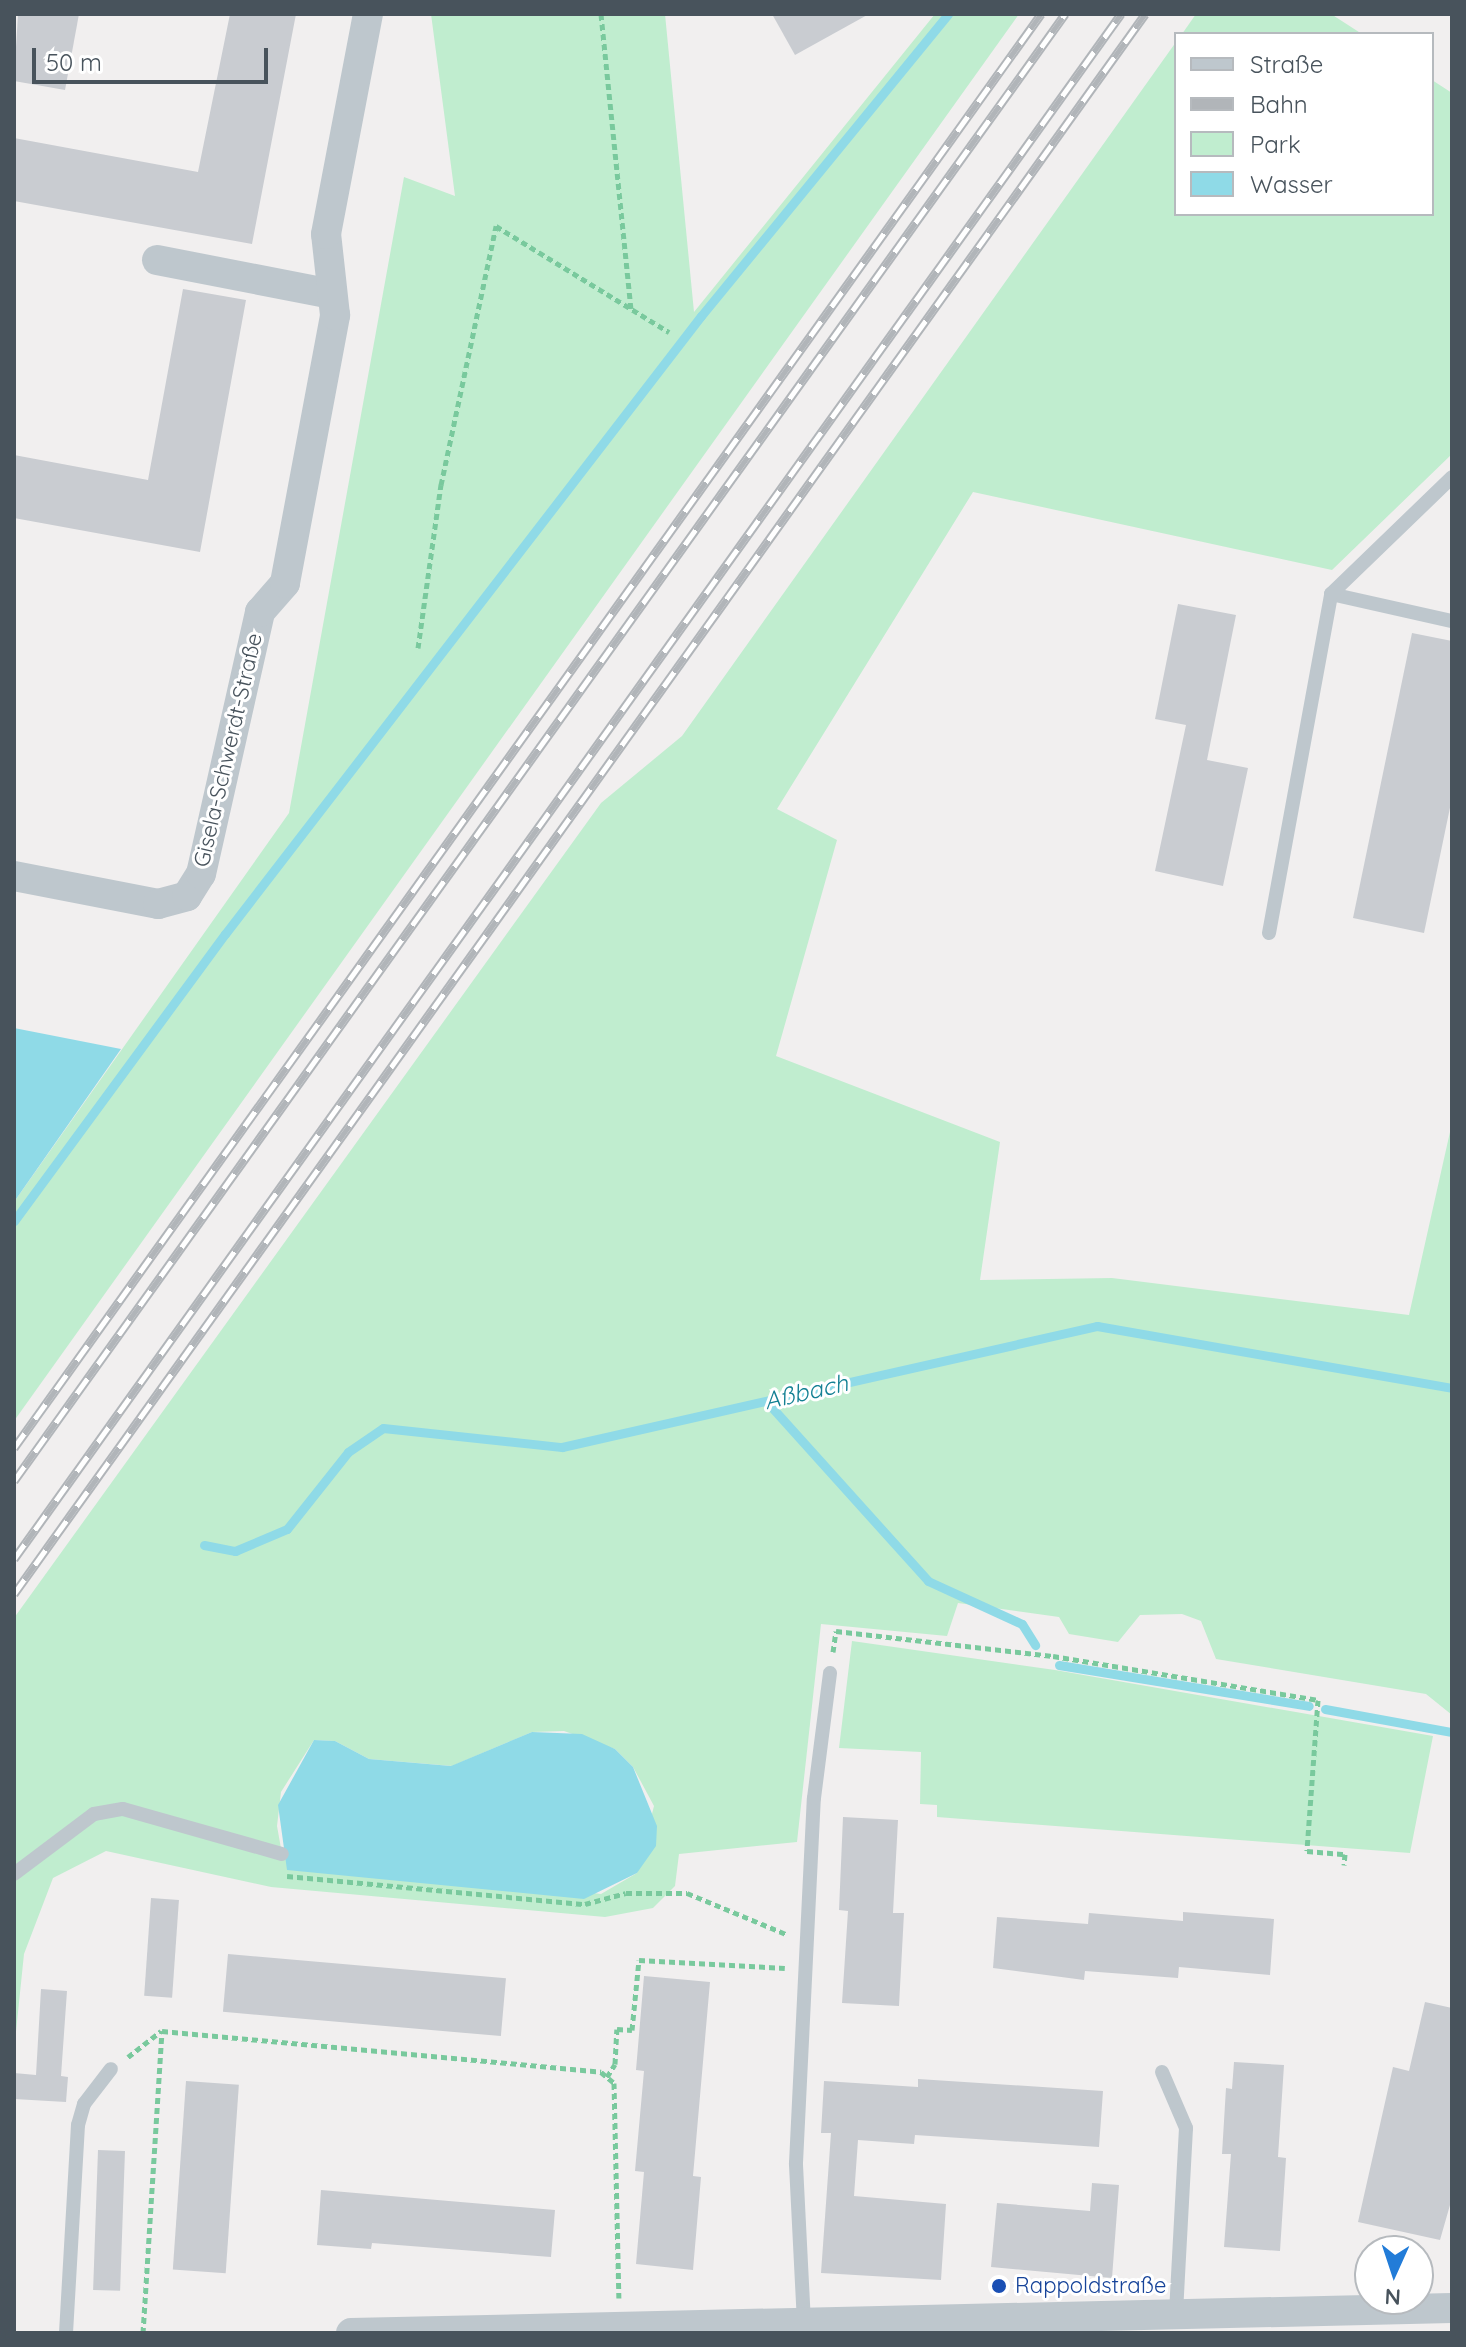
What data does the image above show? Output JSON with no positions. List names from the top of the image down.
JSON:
{
  "streets": {
    "street": ["Gisela-Schwerdt-Straße"]
  },
  "water": ["Aßbach"],
  "places": ["Rappoldstraße"],
  "legend": [
    "Straße",
    "Bahn",
    "Park",
    "Wasser"
  ],
  "scale_bar": "50 m",
  "north": "bottom"
}
